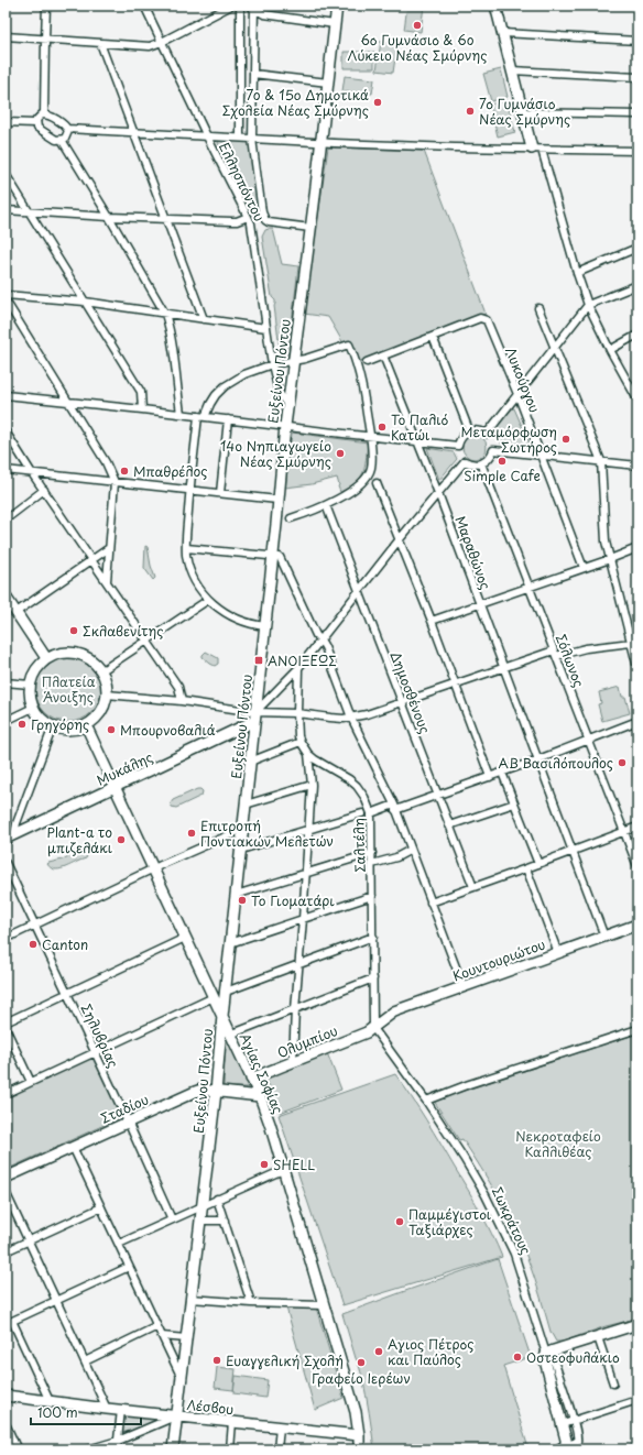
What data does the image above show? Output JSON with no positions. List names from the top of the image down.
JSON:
{
  "streets": {
    "street": [
      "Ελλησπόντου",
      "Ευξείνου Πόντου",
      "Λυκούργου",
      "Μαραθώνος",
      "Σόλωνος",
      "Δημοσθένους",
      "Μυκάλης",
      "Σαλτέλη",
      "Κουντουριώτου",
      "Σηλυβρίας",
      "Ολυμπίου",
      "Αγίας Σοφίας",
      "Σταδίου",
      "Σωκράτους",
      "Λέσβου"
    ]
  },
  "crossings": [
    ["Ελλησπόντου", "Ευξείνου Πόντου"],
    ["Ευξείνου Πόντου", "Μυκάλης"],
    ["Ευξείνου Πόντου", "Αγίας Σοφίας"],
    ["Ευξείνου Πόντου", "Σταδίου"],
    ["Ευξείνου Πόντου", "Λέσβου"],
    ["Λυκούργου", "Μαραθώνος"],
    ["Μυκάλης", "Αγίας Σοφίας"],
    ["Σαλτέλη", "Κουντουριώτου"],
    ["Σαλτέλη", "Ολυμπίου"],
    ["Σαλτέλη", "Σωκράτους"],
    ["Κουντουριώτου", "Ολυμπίου"],
    ["Κουντουριώτου", "Σωκράτους"],
    ["Σηλυβρίας", "Σταδίου"],
    ["Ολυμπίου", "Αγίας Σοφίας"],
    ["Ολυμπίου", "Σωκράτους"],
    ["Αγίας Σοφίας", "Σταδίου"],
    ["Αγίας Σοφίας", "Λέσβου"]
  ],
  "parks": ["Πλατεία Άνοιξης", "Νεκροταφείο Καλλιθέας"],
  "places": {
    "other": [
      "6ο Γυμνάσιο & 6ο Λύκειο Νέας Σμύρνης",
      "7ο & 15ο Δημοτικά Σχολεία Νέας Σμύρνης",
      "7ο Γυμνάσιο Νέας Σμύρνης",
      "Το Παλιό Κατώι",
      "Μεταμόρφωση Σωτήρος",
      "14ο Νηπιαγωγείο Νέας Σμύρνης",
      "Simple Cafe",
      "Μπαθρέλος",
      "Σκλαβενίτης",
      "Γρηγόρης",
      "Μπουρνοβαλιά",
      "ΑΒ Βασιλόπουλος",
      "Επιτροπή Ποντιακών Μελετών",
      "Plant-a το μπιζελάκι",
      "Το Γιοματάρι",
      "Canton",
      "SHELL",
      "Παμμέγιστοι Ταξιάρχες",
      "Αγιος Πέτρος και Παύλος",
      "Οστεοφυλάκιο",
      "Ευαγγελική Σχολή",
      "Γραφείο Ιερέων"
    ],
    "transit": ["ΑΝΟΙΞΕΩΣ"]
  },
  "scale_bar": "100 m"
}
